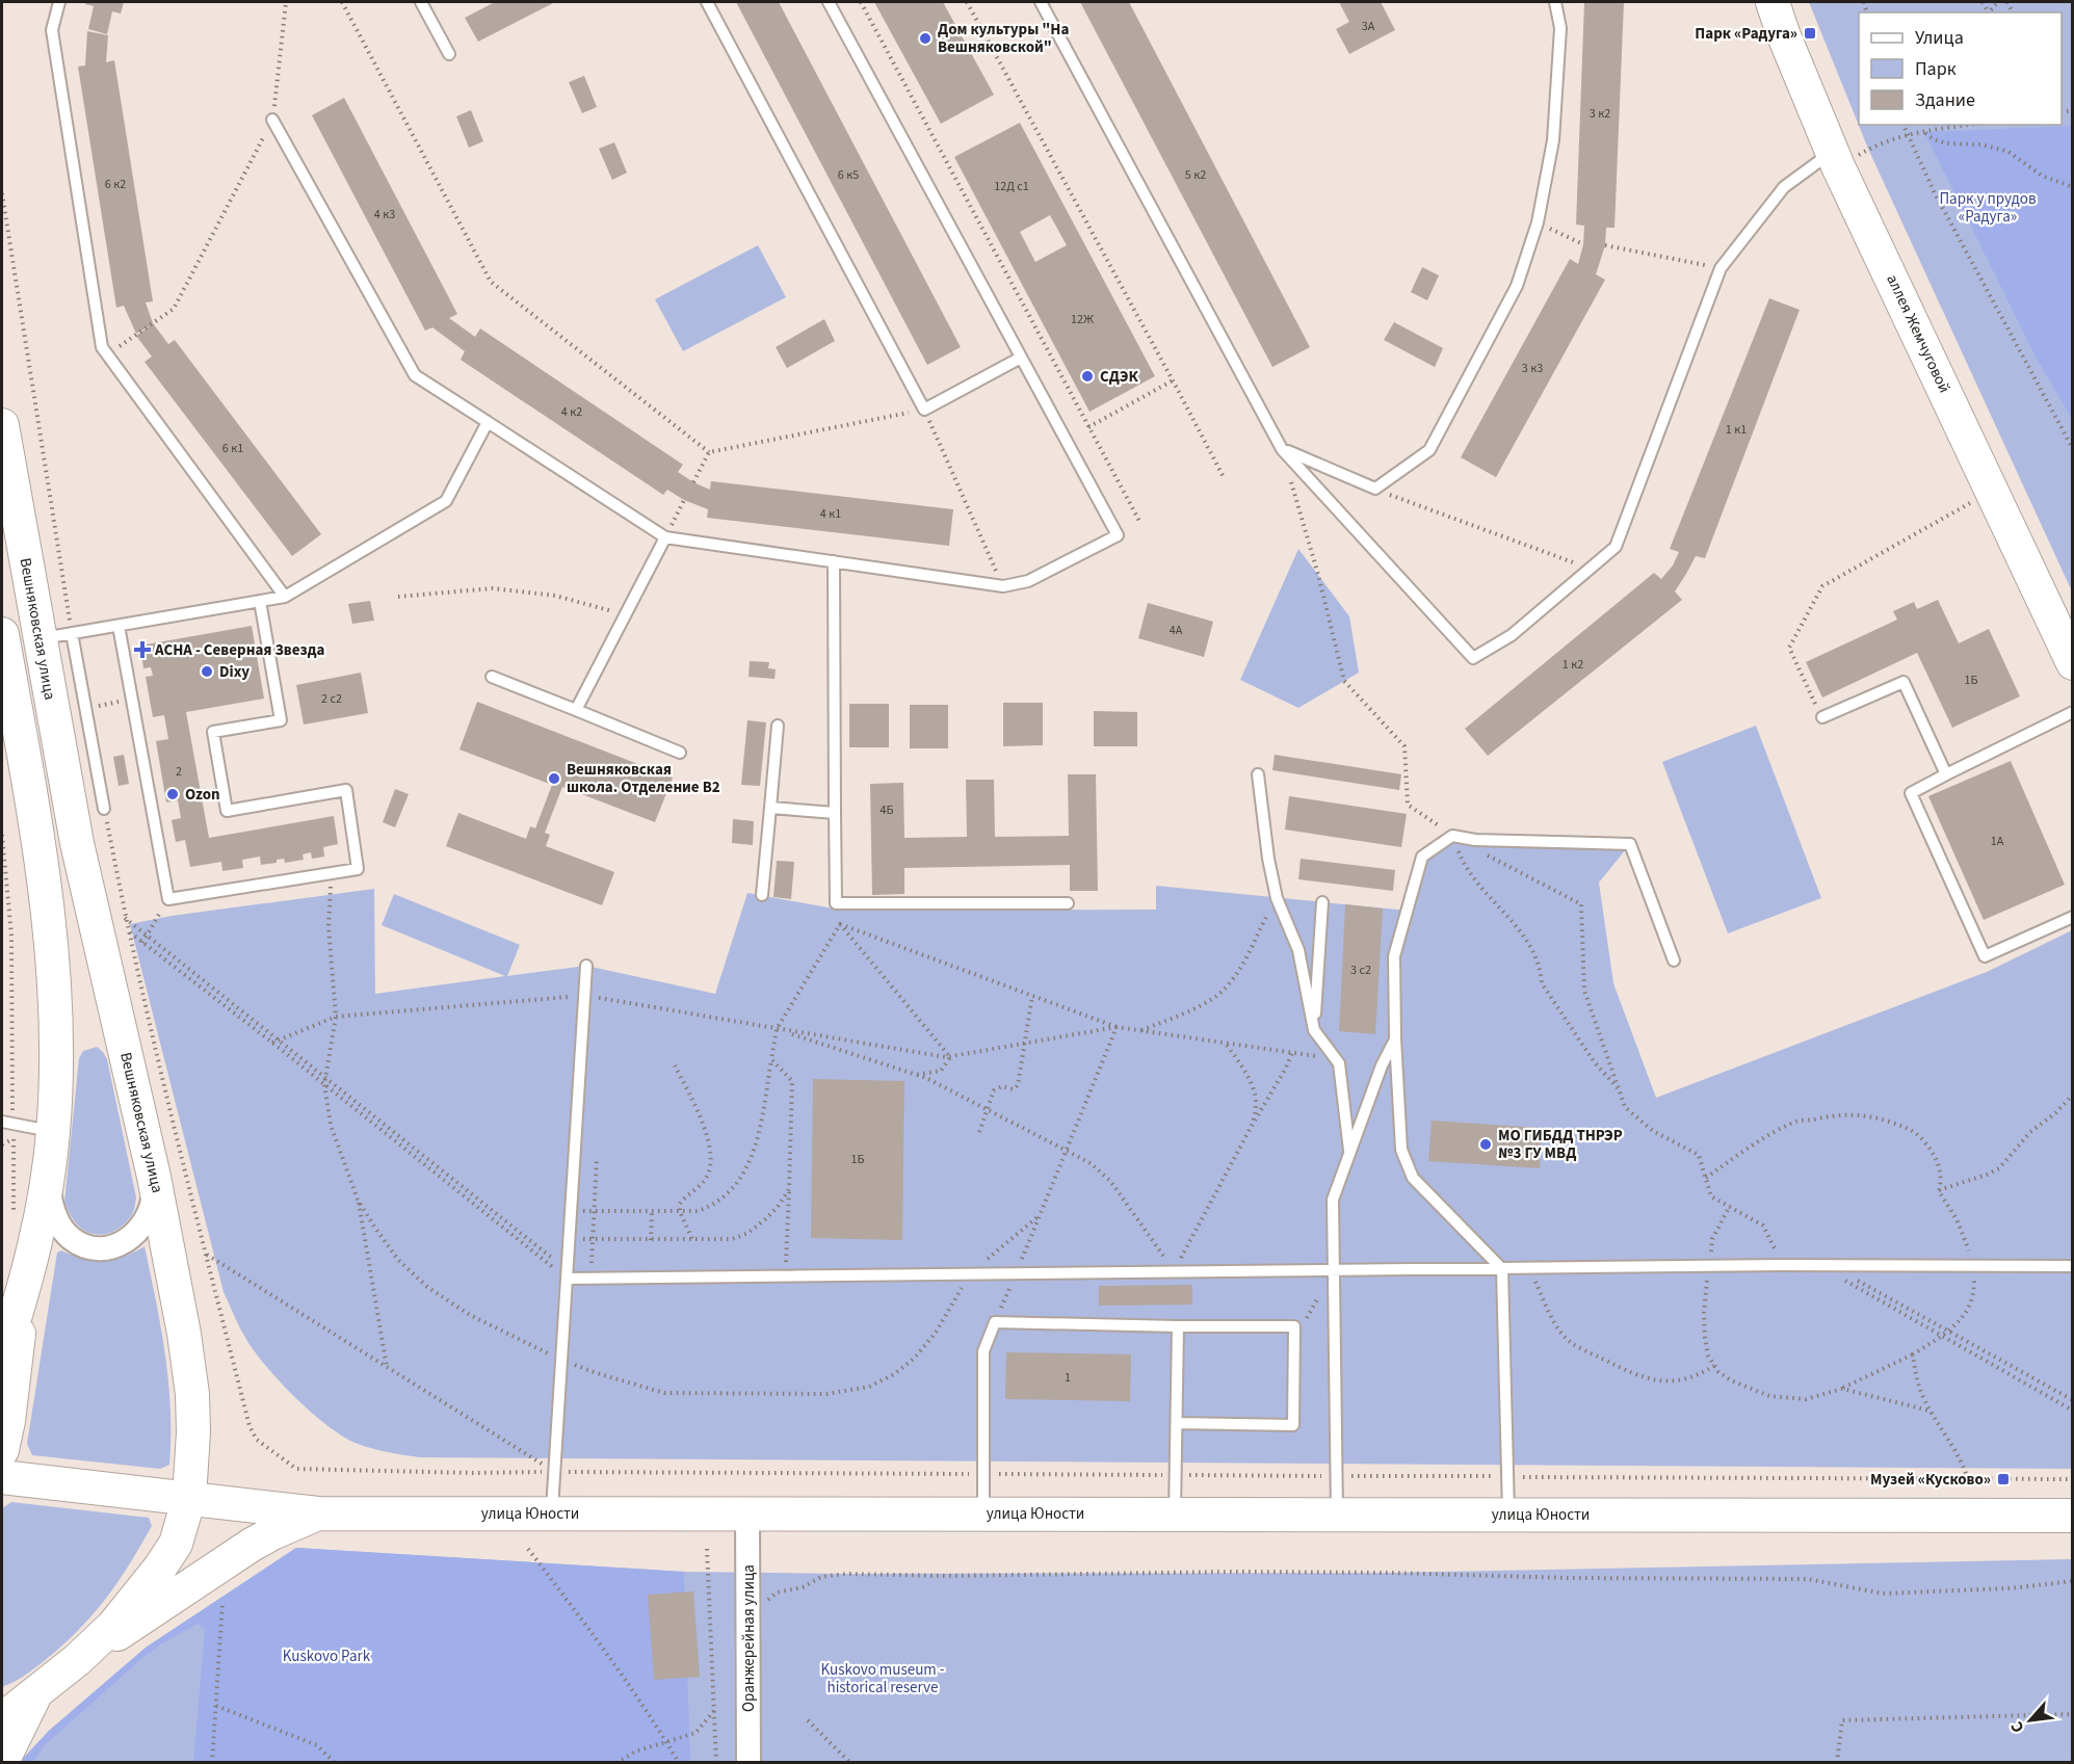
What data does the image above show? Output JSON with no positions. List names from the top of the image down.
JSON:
{
  "streets": {
    "main road": ["аллея Жемчуговой", "Вешняковская улица", "улица Юности"],
    "street": ["Оранжерейная улица"]
  },
  "crossings": [
    ["Вешняковская улица", "улица Юности"],
    ["улица Юности", "Оранжерейная улица"]
  ],
  "parks": ["Парк у прудов «Радуга»", "Kuskovo Park", "Kuskovo museum - historical reserve"],
  "places": {
    "transit": ["Парк «Радуга»", "Музей «Кусково»"],
    "other": [
      "Дом культуры \"На Вешняковской\"",
      "СДЭК",
      "Dixy",
      "Вешняковская школа. Отделение В2",
      "Ozon",
      "МО ГИБДД ТНРЭР №3 ГУ МВД"
    ],
    "health": ["АСНА - Северная Звезда"]
  },
  "house_numbers": [
    "3А",
    "3 к2",
    "6 к5",
    "5 к2",
    "6 к2",
    "12Д с1",
    "4 к3",
    "12Ж",
    "3 к3",
    "4 к2",
    "1 к1",
    "6 к1",
    "4 к1",
    "4А",
    "1 к2",
    "1Б",
    "2 с2",
    "2",
    "4Б",
    "1А",
    "3 с2",
    "1Б",
    "1"
  ],
  "legend": ["Улица", "Парк", "Здание"],
  "north": "bottom left"
}
